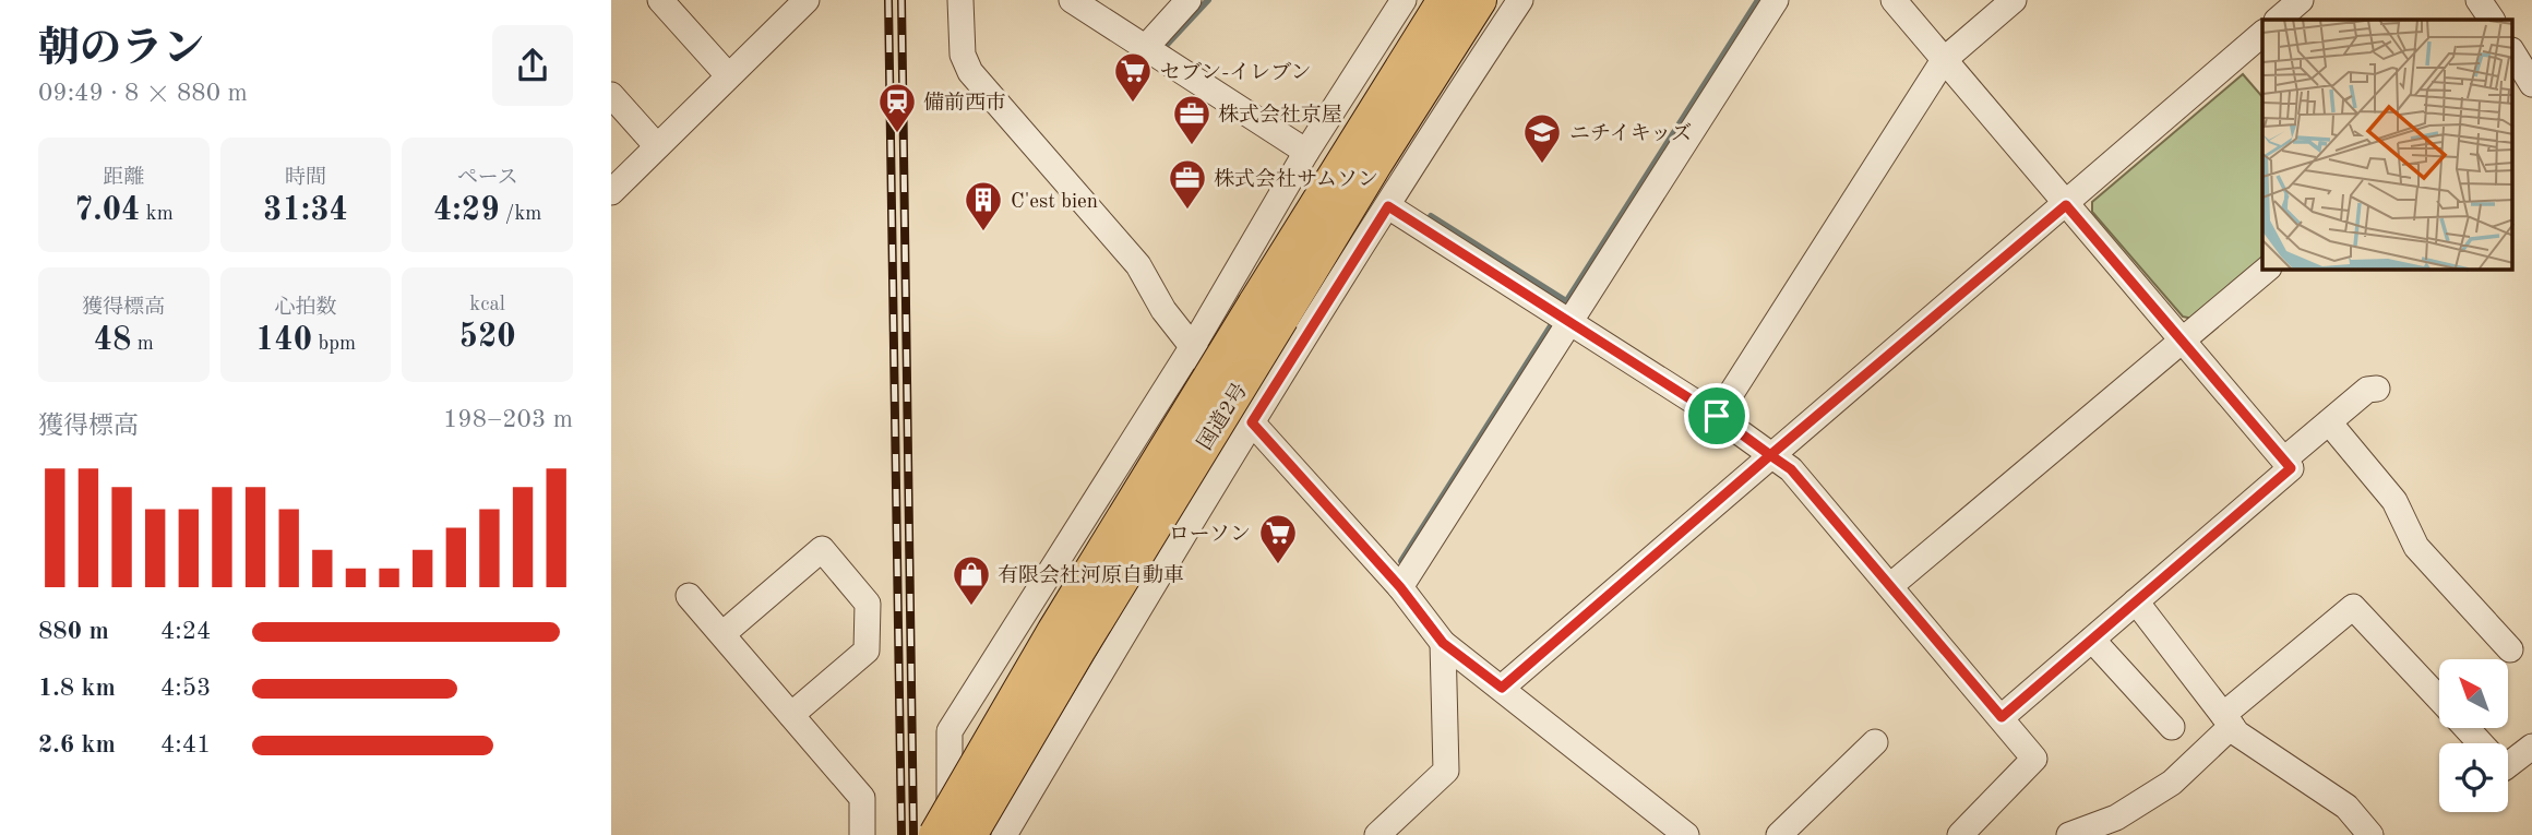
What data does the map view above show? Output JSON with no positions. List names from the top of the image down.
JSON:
{
  "streets": {
    "highway": ["国道2号"]
  },
  "places": {
    "supermarket": ["セブン-イレブン", "ローソン"],
    "station": ["備前西市"],
    "office": ["株式会社京屋", "株式会社サムソン"],
    "school or university": ["ニチイキッズ"],
    "building": ["C'est bien"],
    "shop": ["有限会社河原自動車"]
  },
  "north": "top left",
  "page": {
    "heading": ["朝のラン", "09:49 · 8 × 880 m"],
    "stats": [
      ["距離", "7.04 km"],
      ["時間", "31:34"],
      ["ペース", "4:29 /km"],
      ["獲得標高", "48 m"],
      ["心拍数", "140 bpm"],
      ["kcal", "520"]
    ],
    "chart": ["獲得標高", "198–203 m"],
    "list": [
      {
        "name": "880 m",
        "note": "4:24"
      },
      {
        "name": "1.8 km",
        "note": "4:53"
      },
      {
        "name": "2.6 km",
        "note": "4:41"
      }
    ]
  }
}
